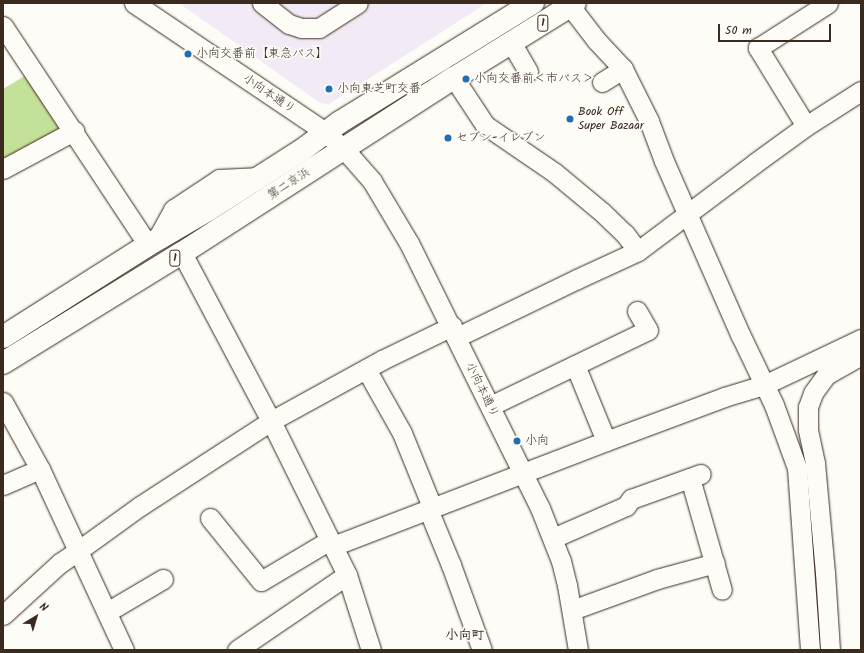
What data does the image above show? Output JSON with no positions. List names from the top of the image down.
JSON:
{
  "streets": {
    "highway": ["1", "第二京浜"],
    "street": ["小向本通り"]
  },
  "crossings": [
    ["小向本通り", "第二京浜"]
  ],
  "districts": ["小向町"],
  "places": [
    "小向交番前【東急バス】",
    "小向交番前＜市バス＞",
    "小向東芝町交番",
    "Book Off Super Bazaar",
    "セブン-イレブン",
    "小向"
  ],
  "scale_bar": "50 m",
  "north": "top right"
}
